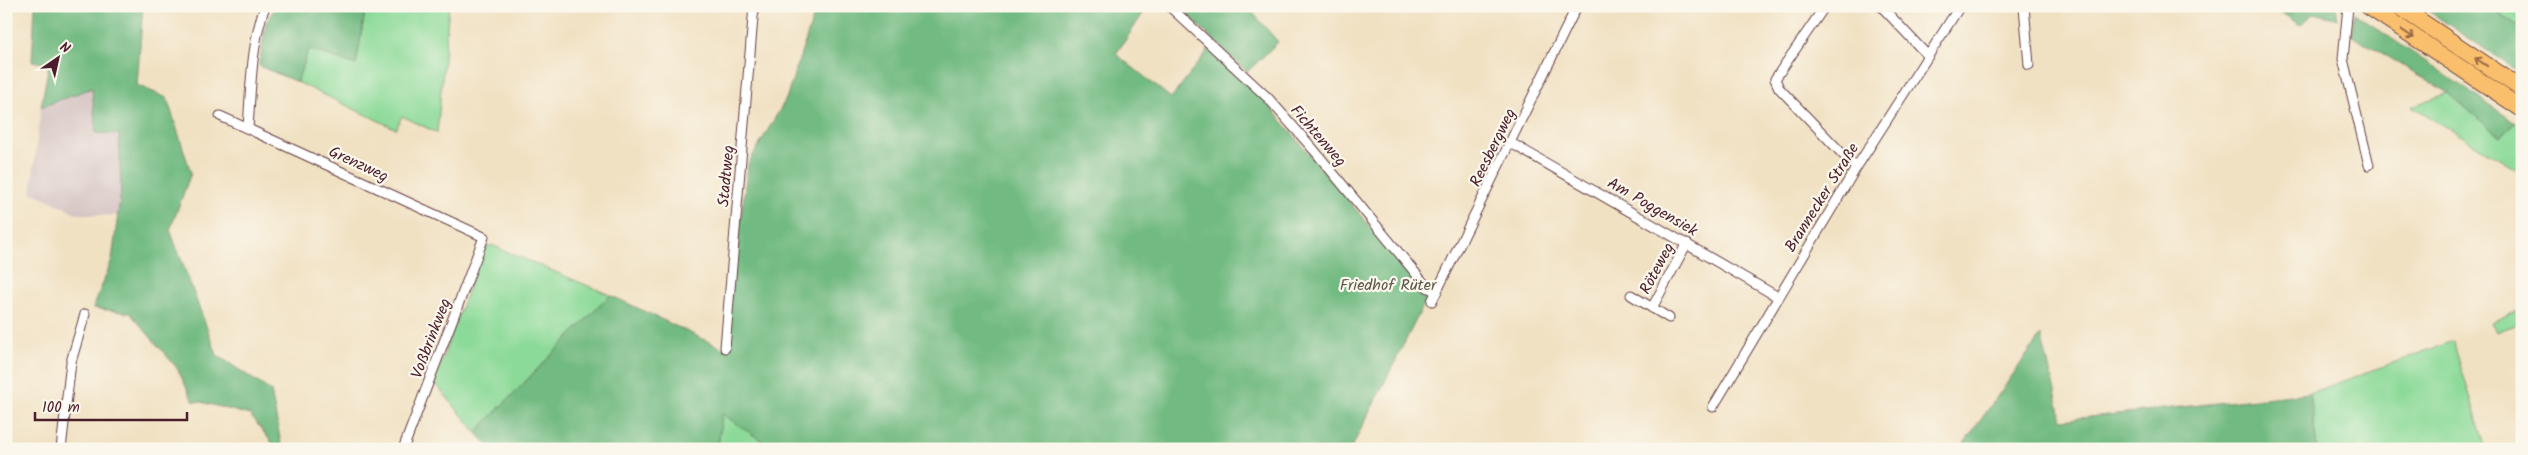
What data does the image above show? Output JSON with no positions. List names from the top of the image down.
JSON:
{
  "streets": {
    "street": [
      "Fichtenweg",
      "Reesbergweg",
      "Grenzweg",
      "Stadtweg",
      "Brannecker Straße",
      "Am Poggensiek",
      "Röteweg",
      "Voßbrinkweg"
    ]
  },
  "crossings": [
    ["Fichtenweg", "Reesbergweg"],
    ["Reesbergweg", "Am Poggensiek"],
    ["Grenzweg", "Voßbrinkweg"],
    ["Brannecker Straße", "Am Poggensiek"],
    ["Am Poggensiek", "Röteweg"]
  ],
  "parks": ["Friedhof Rüter"],
  "scale_bar": "100 m",
  "north": "top right"
}
